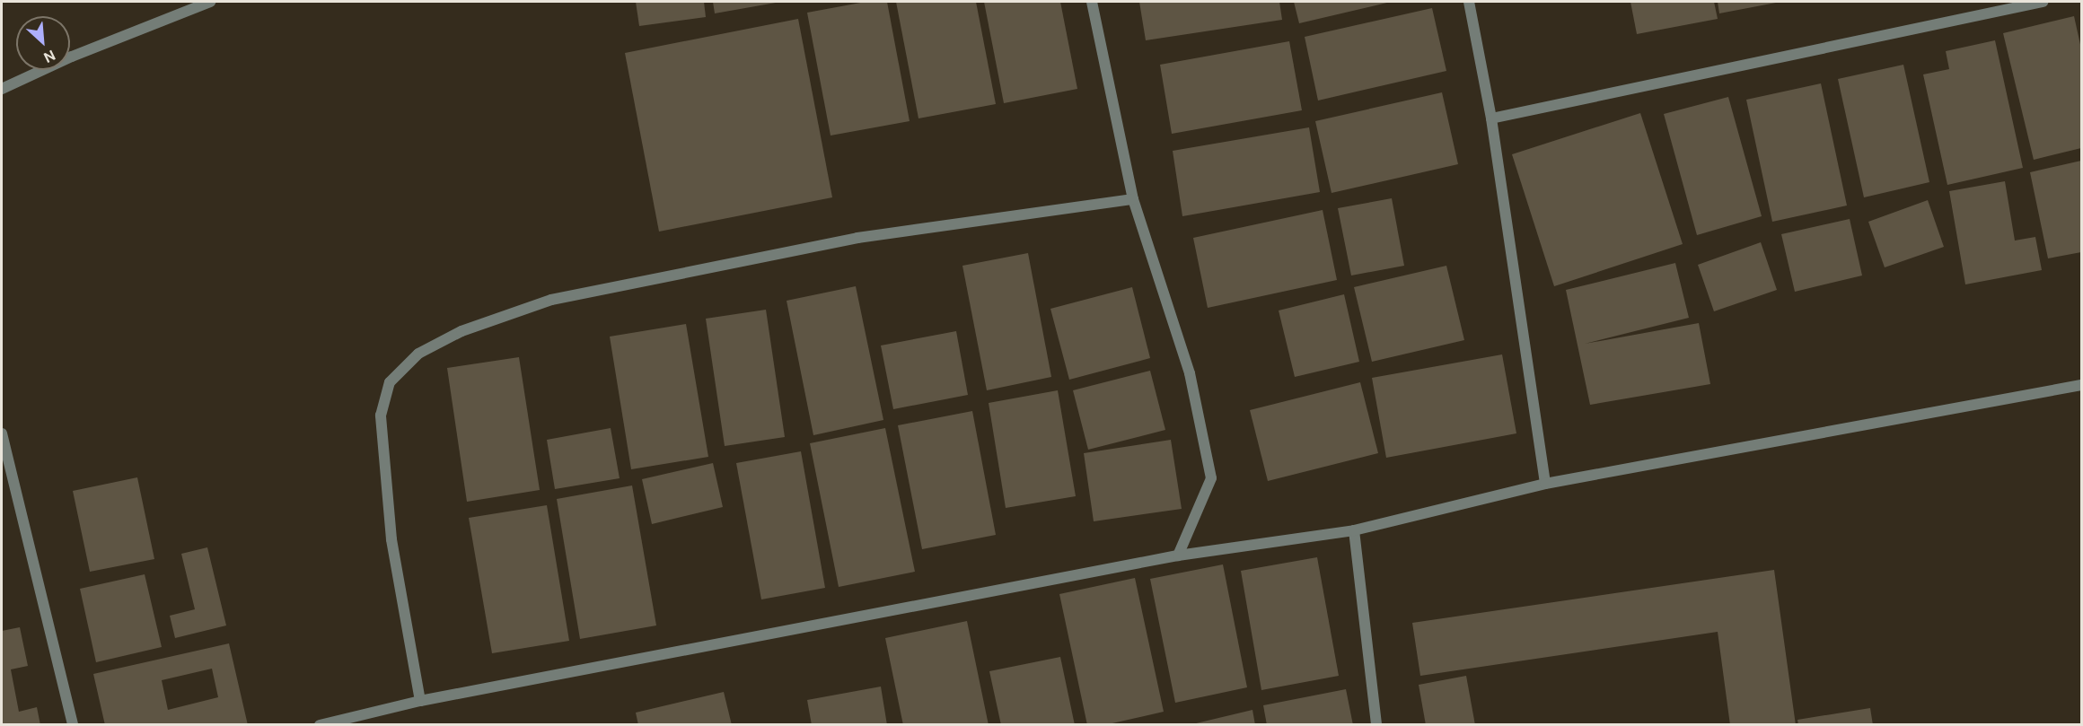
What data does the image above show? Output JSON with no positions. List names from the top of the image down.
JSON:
{
  "north": "bottom right"
}
